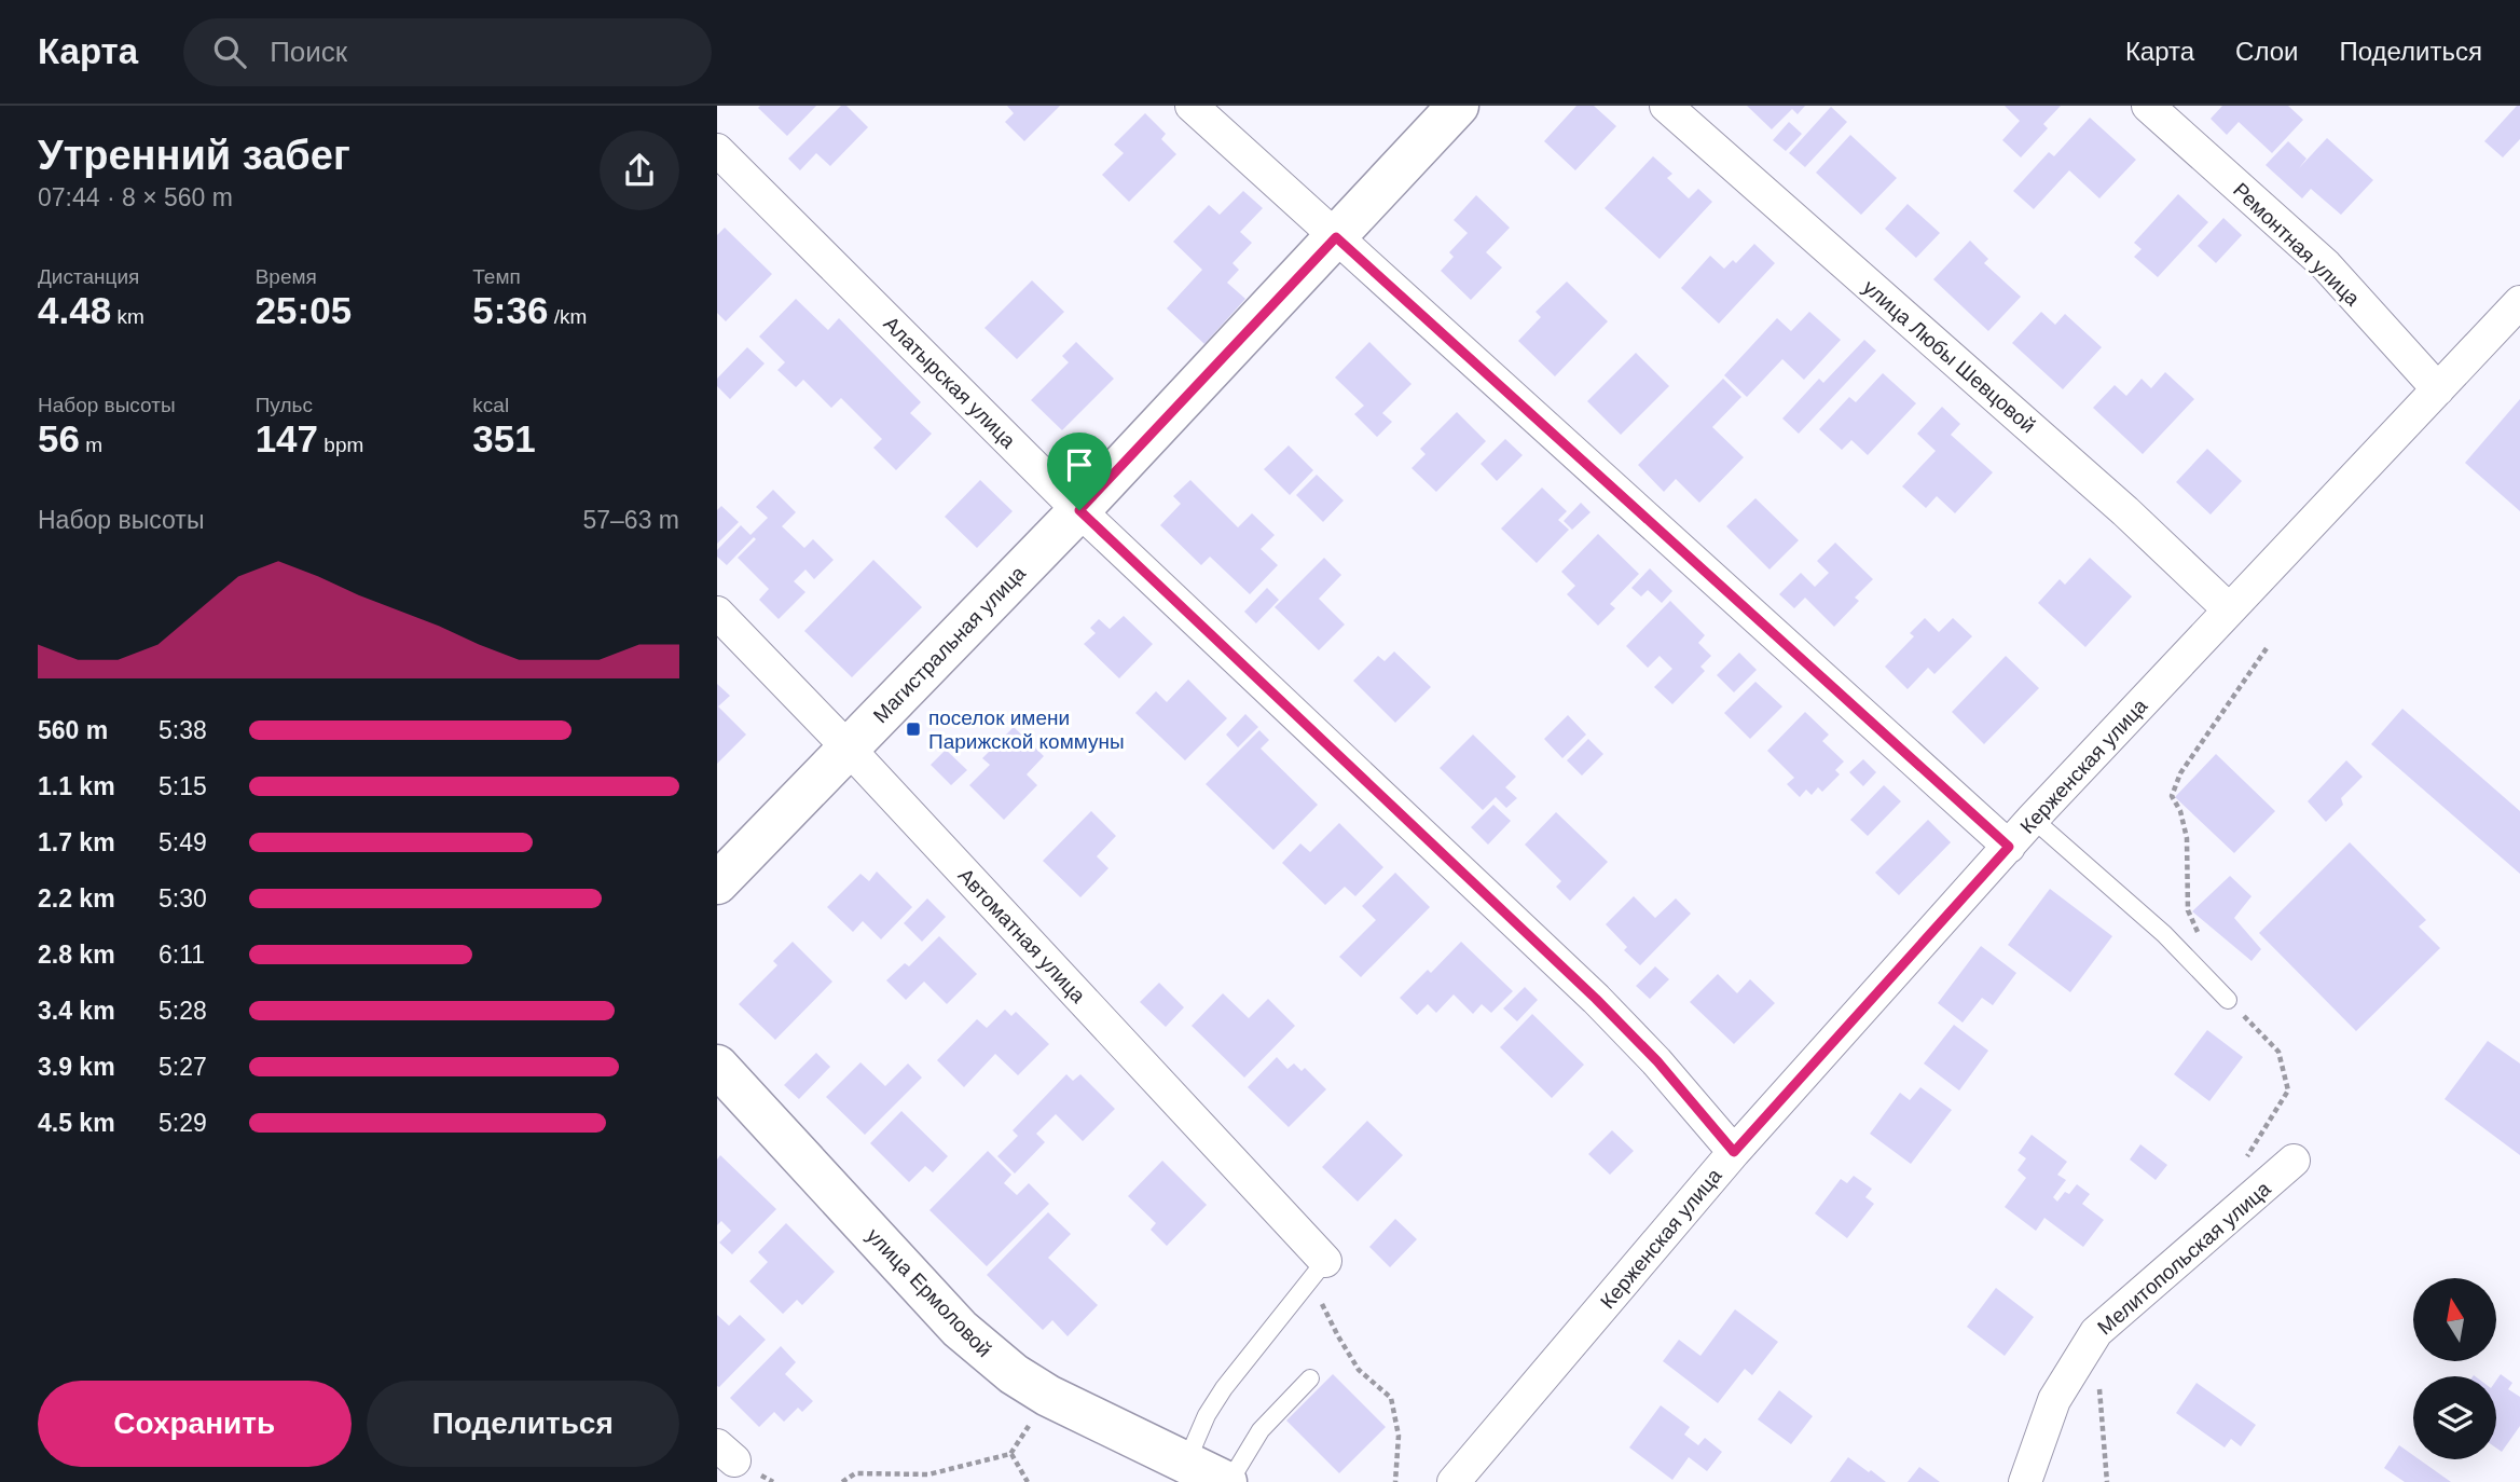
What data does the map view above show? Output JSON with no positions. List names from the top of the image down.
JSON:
{
  "streets": {
    "street": [
      "Ремонтная улица",
      "улица Любы Шевцовой",
      "Алатырская улица",
      "Магистральная улица",
      "Керженская улица",
      "Автоматная улица",
      "Мелитопольская улица",
      "улица Ермоловой"
    ]
  },
  "crossings": [
    ["Ремонтная улица", "Керженская улица"],
    ["улица Любы Шевцовой", "Керженская улица"],
    ["Алатырская улица", "Магистральная улица"],
    ["Алатырская улица", "Керженская улица"],
    ["Магистральная улица", "Автоматная улица"]
  ],
  "places": {
    "transit": ["поселок имени Парижской коммуны"]
  },
  "north": "top",
  "page": {
    "header": "Карта",
    "search": "Поиск",
    "nav": ["Карта", "Слои", "Поделиться"],
    "heading": ["Утренний забег", "07:44 · 8 × 560 m"],
    "stats": [
      ["Дистанция", "4.48 km"],
      ["Время", "25:05"],
      ["Темп", "5:36 /km"],
      ["Набор высоты", "56 m"],
      ["Пульс", "147 bpm"],
      ["kcal", "351"]
    ],
    "chart": ["Набор высоты", "57–63 m"],
    "list": [
      {
        "name": "560 m",
        "note": "5:38"
      },
      {
        "name": "1.1 km",
        "note": "5:15"
      },
      {
        "name": "1.7 km",
        "note": "5:49"
      },
      {
        "name": "2.2 km",
        "note": "5:30"
      },
      {
        "name": "2.8 km",
        "note": "6:11"
      },
      {
        "name": "3.4 km",
        "note": "5:28"
      },
      {
        "name": "3.9 km",
        "note": "5:27"
      },
      {
        "name": "4.5 km",
        "note": "5:29"
      }
    ],
    "buttons": ["Сохранить", "Поделиться"]
  }
}
